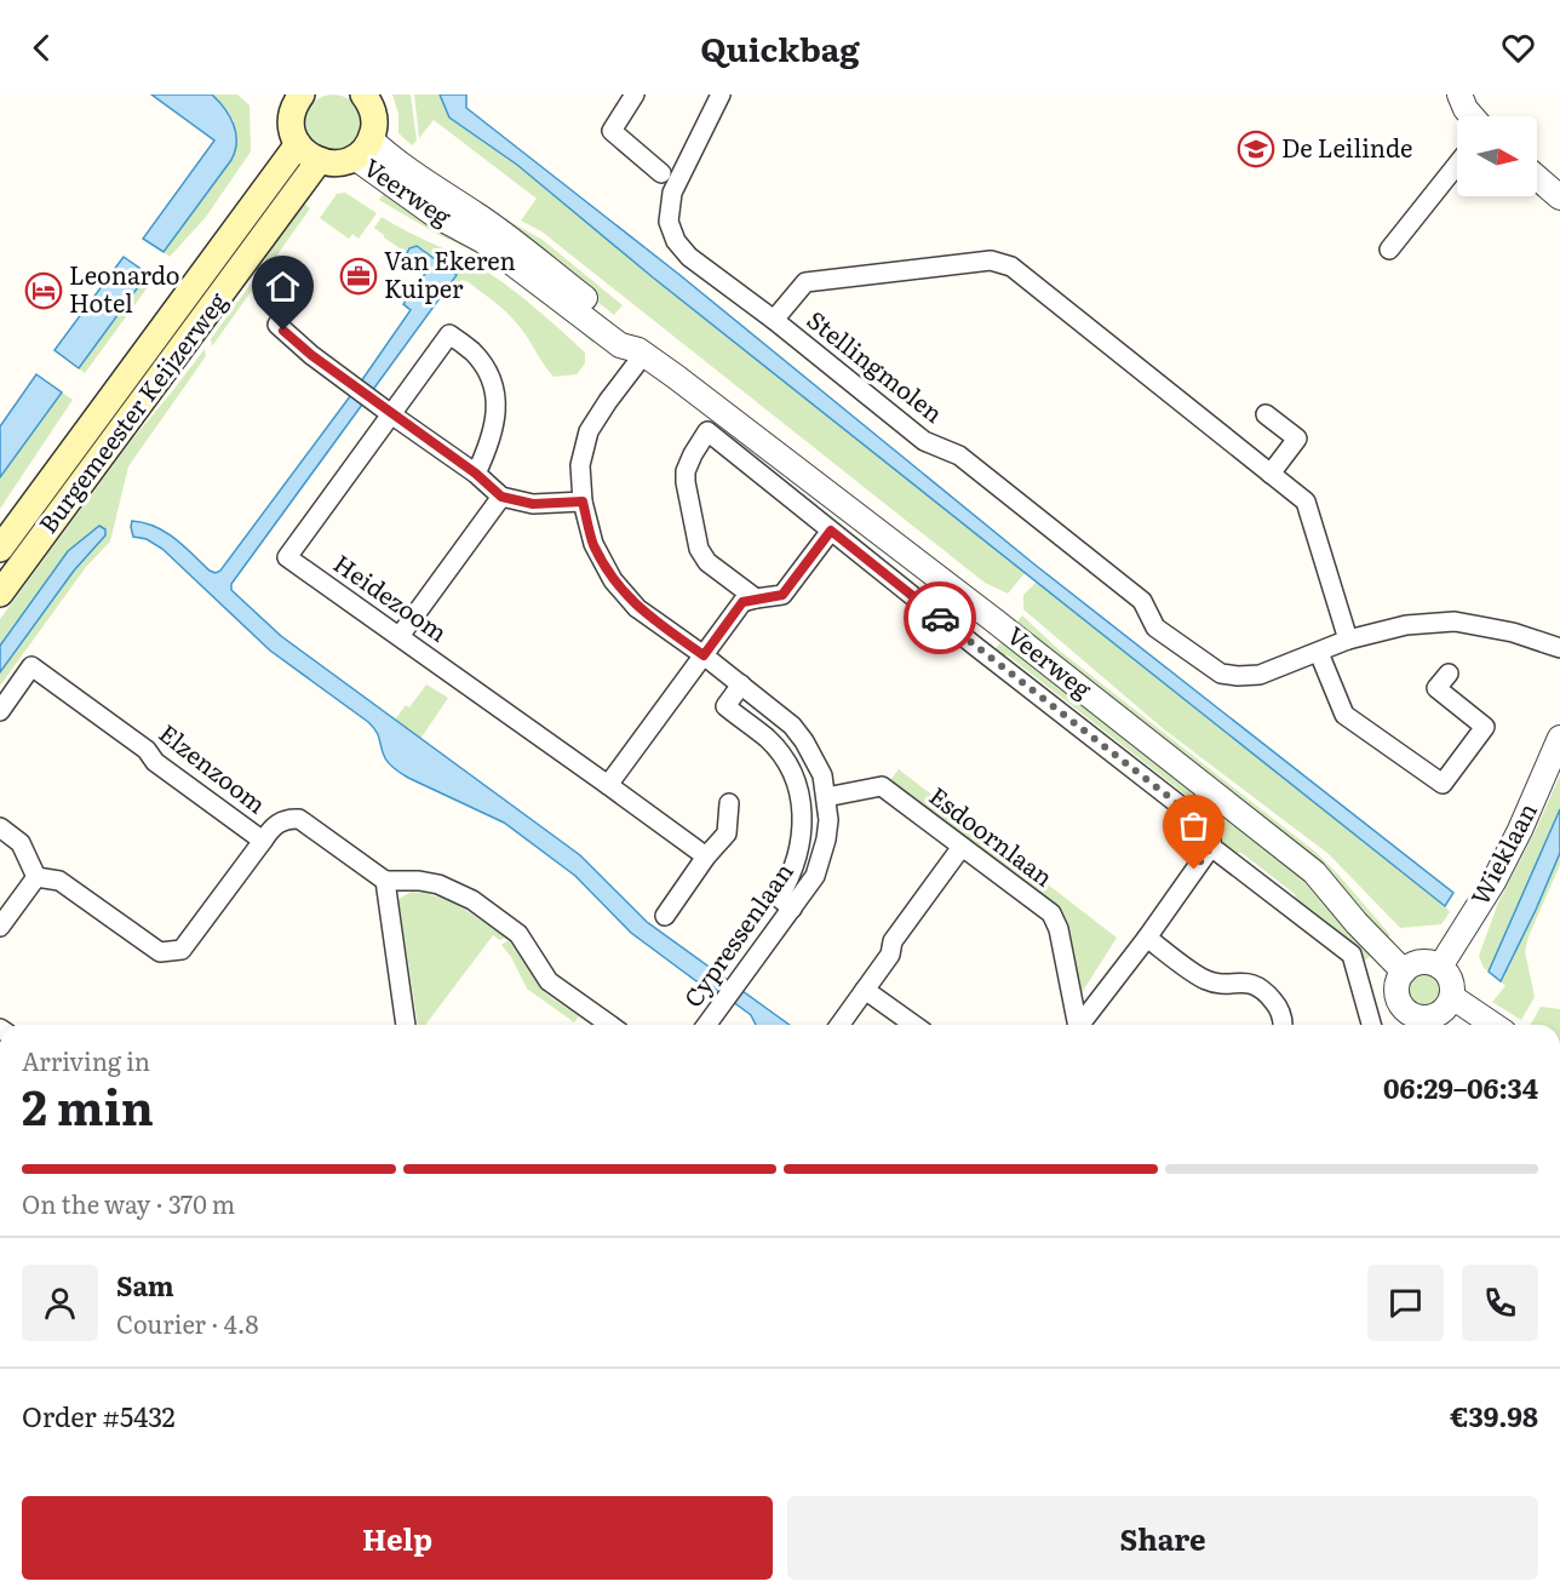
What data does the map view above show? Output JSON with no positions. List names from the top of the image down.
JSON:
{
  "streets": {
    "main road": ["Burgemeester Keijzerweg"],
    "street": [
      "Veerweg",
      "Stellingmolen",
      "Heidezoom",
      "Elzenzoom",
      "Esdoornlaan",
      "Wieklaan",
      "Cypressenlaan"
    ]
  },
  "crossings": [
    ["Veerweg", "Wieklaan"],
    ["Veerweg", "Cypressenlaan"],
    ["Esdoornlaan", "Cypressenlaan"]
  ],
  "places": {
    "school or university": ["De Leilinde"],
    "office": ["Van Ekeren Kuiper"],
    "hotel": ["Leonardo Hotel"]
  },
  "north": "right",
  "page": {
    "header": "Quickbag",
    "heading": ["2 min", "Arriving in", "06:29–06:34"],
    "panel": [
      "Sam",
      "Courier · 4.8",
      "Order #5432",
      "€39.98"
    ],
    "bar": "On the way · 370 m",
    "buttons": ["Help", "Share"]
  }
}
